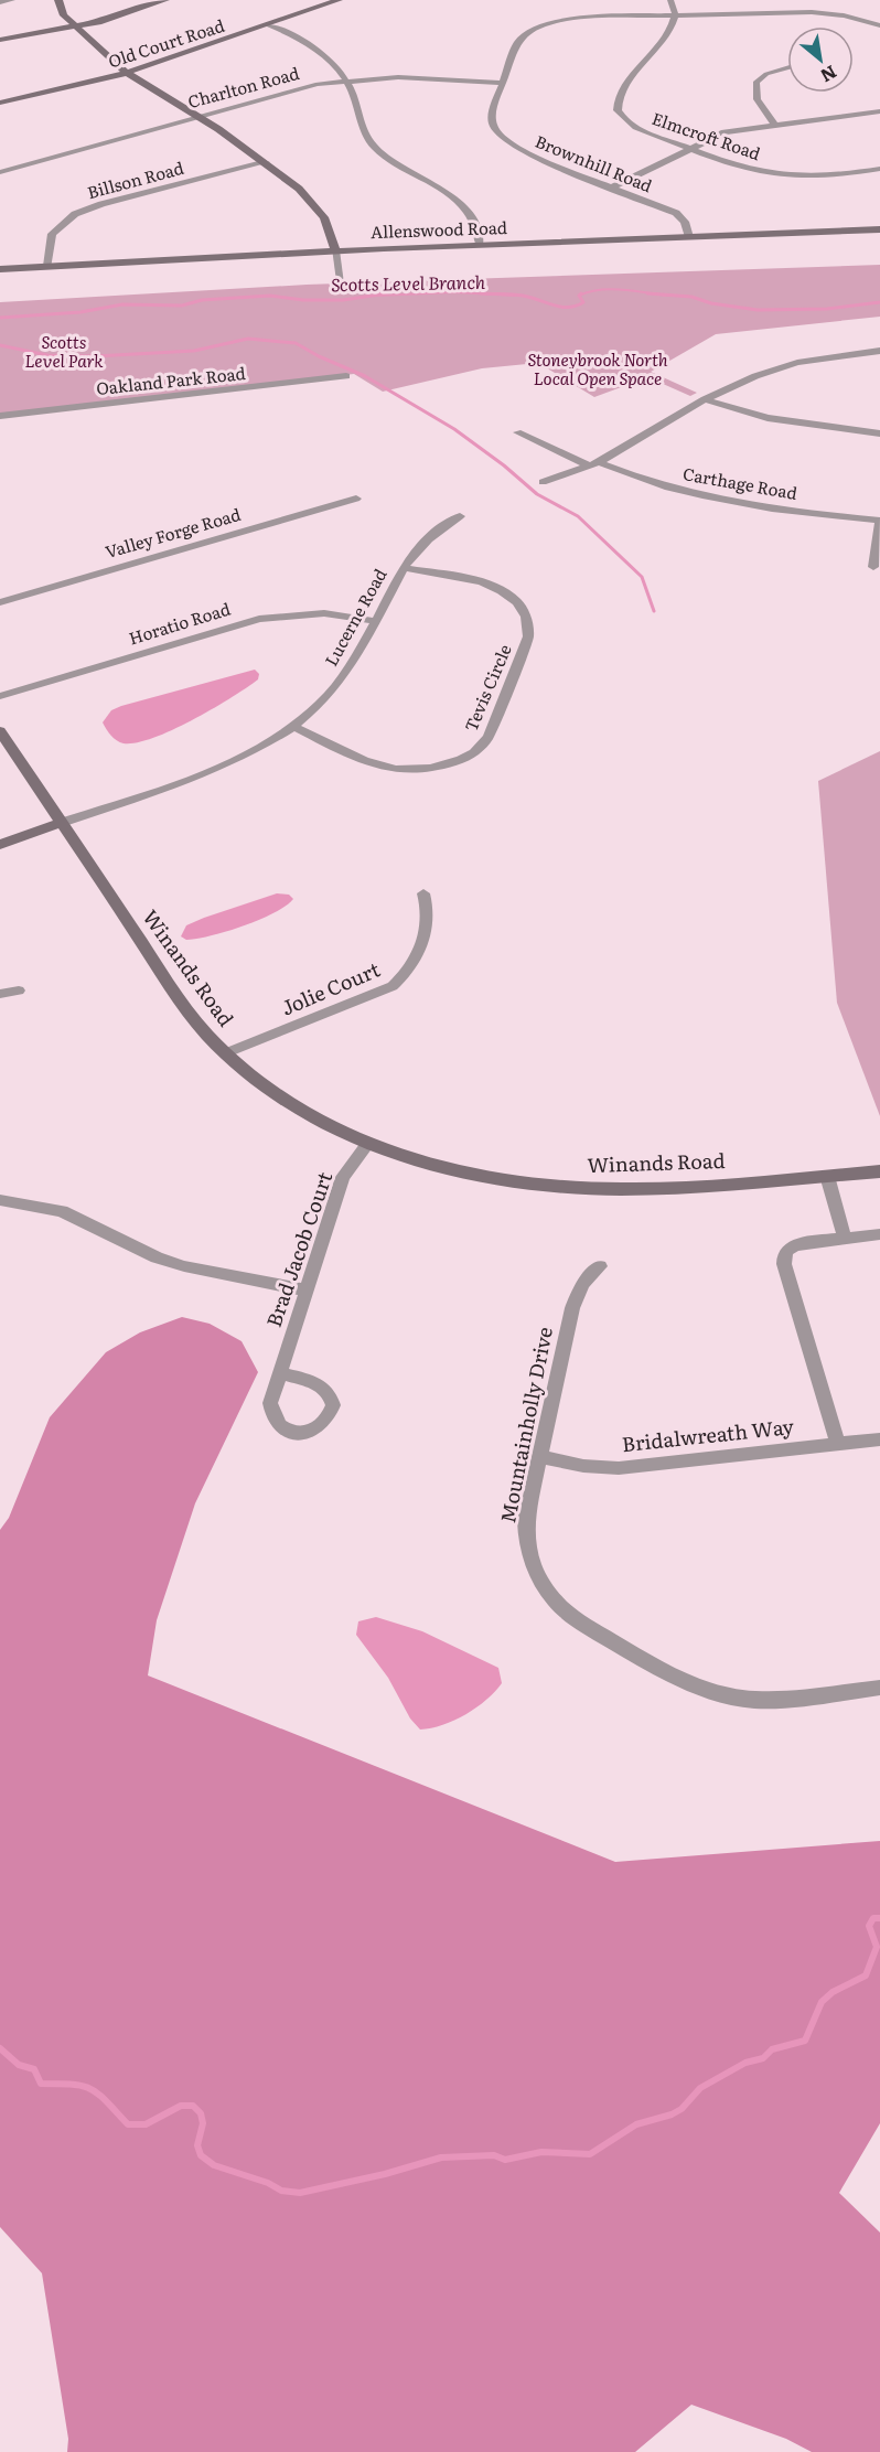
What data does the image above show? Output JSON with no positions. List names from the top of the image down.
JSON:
{
  "streets": {
    "street": [
      "Old Court Road",
      "Charlton Road",
      "Elmcroft Road",
      "Brownhill Road",
      "Billson Road",
      "Allenswood Road",
      "Oakland Park Road",
      "Carthage Road",
      "Valley Forge Road",
      "Lucerne Road",
      "Horatio Road",
      "Tevis Circle",
      "Winands Road",
      "Jolie Court",
      "Brad Jacob Court",
      "Mountainholly Drive",
      "Bridalwreath Way"
    ]
  },
  "crossings": [
    ["Charlton Road", "Brownhill Road"],
    ["Elmcroft Road", "Brownhill Road"],
    ["Brownhill Road", "Allenswood Road"],
    ["Billson Road", "Allenswood Road"],
    ["Lucerne Road", "Horatio Road"],
    ["Lucerne Road", "Tevis Circle"],
    ["Lucerne Road", "Winands Road"],
    ["Winands Road", "Jolie Court"],
    ["Winands Road", "Brad Jacob Court"],
    ["Mountainholly Drive", "Bridalwreath Way"]
  ],
  "water": ["Scotts Level Branch"],
  "parks": ["Scotts Level Park", "Stoneybrook North Local Open Space"],
  "north": "bottom right"
}
